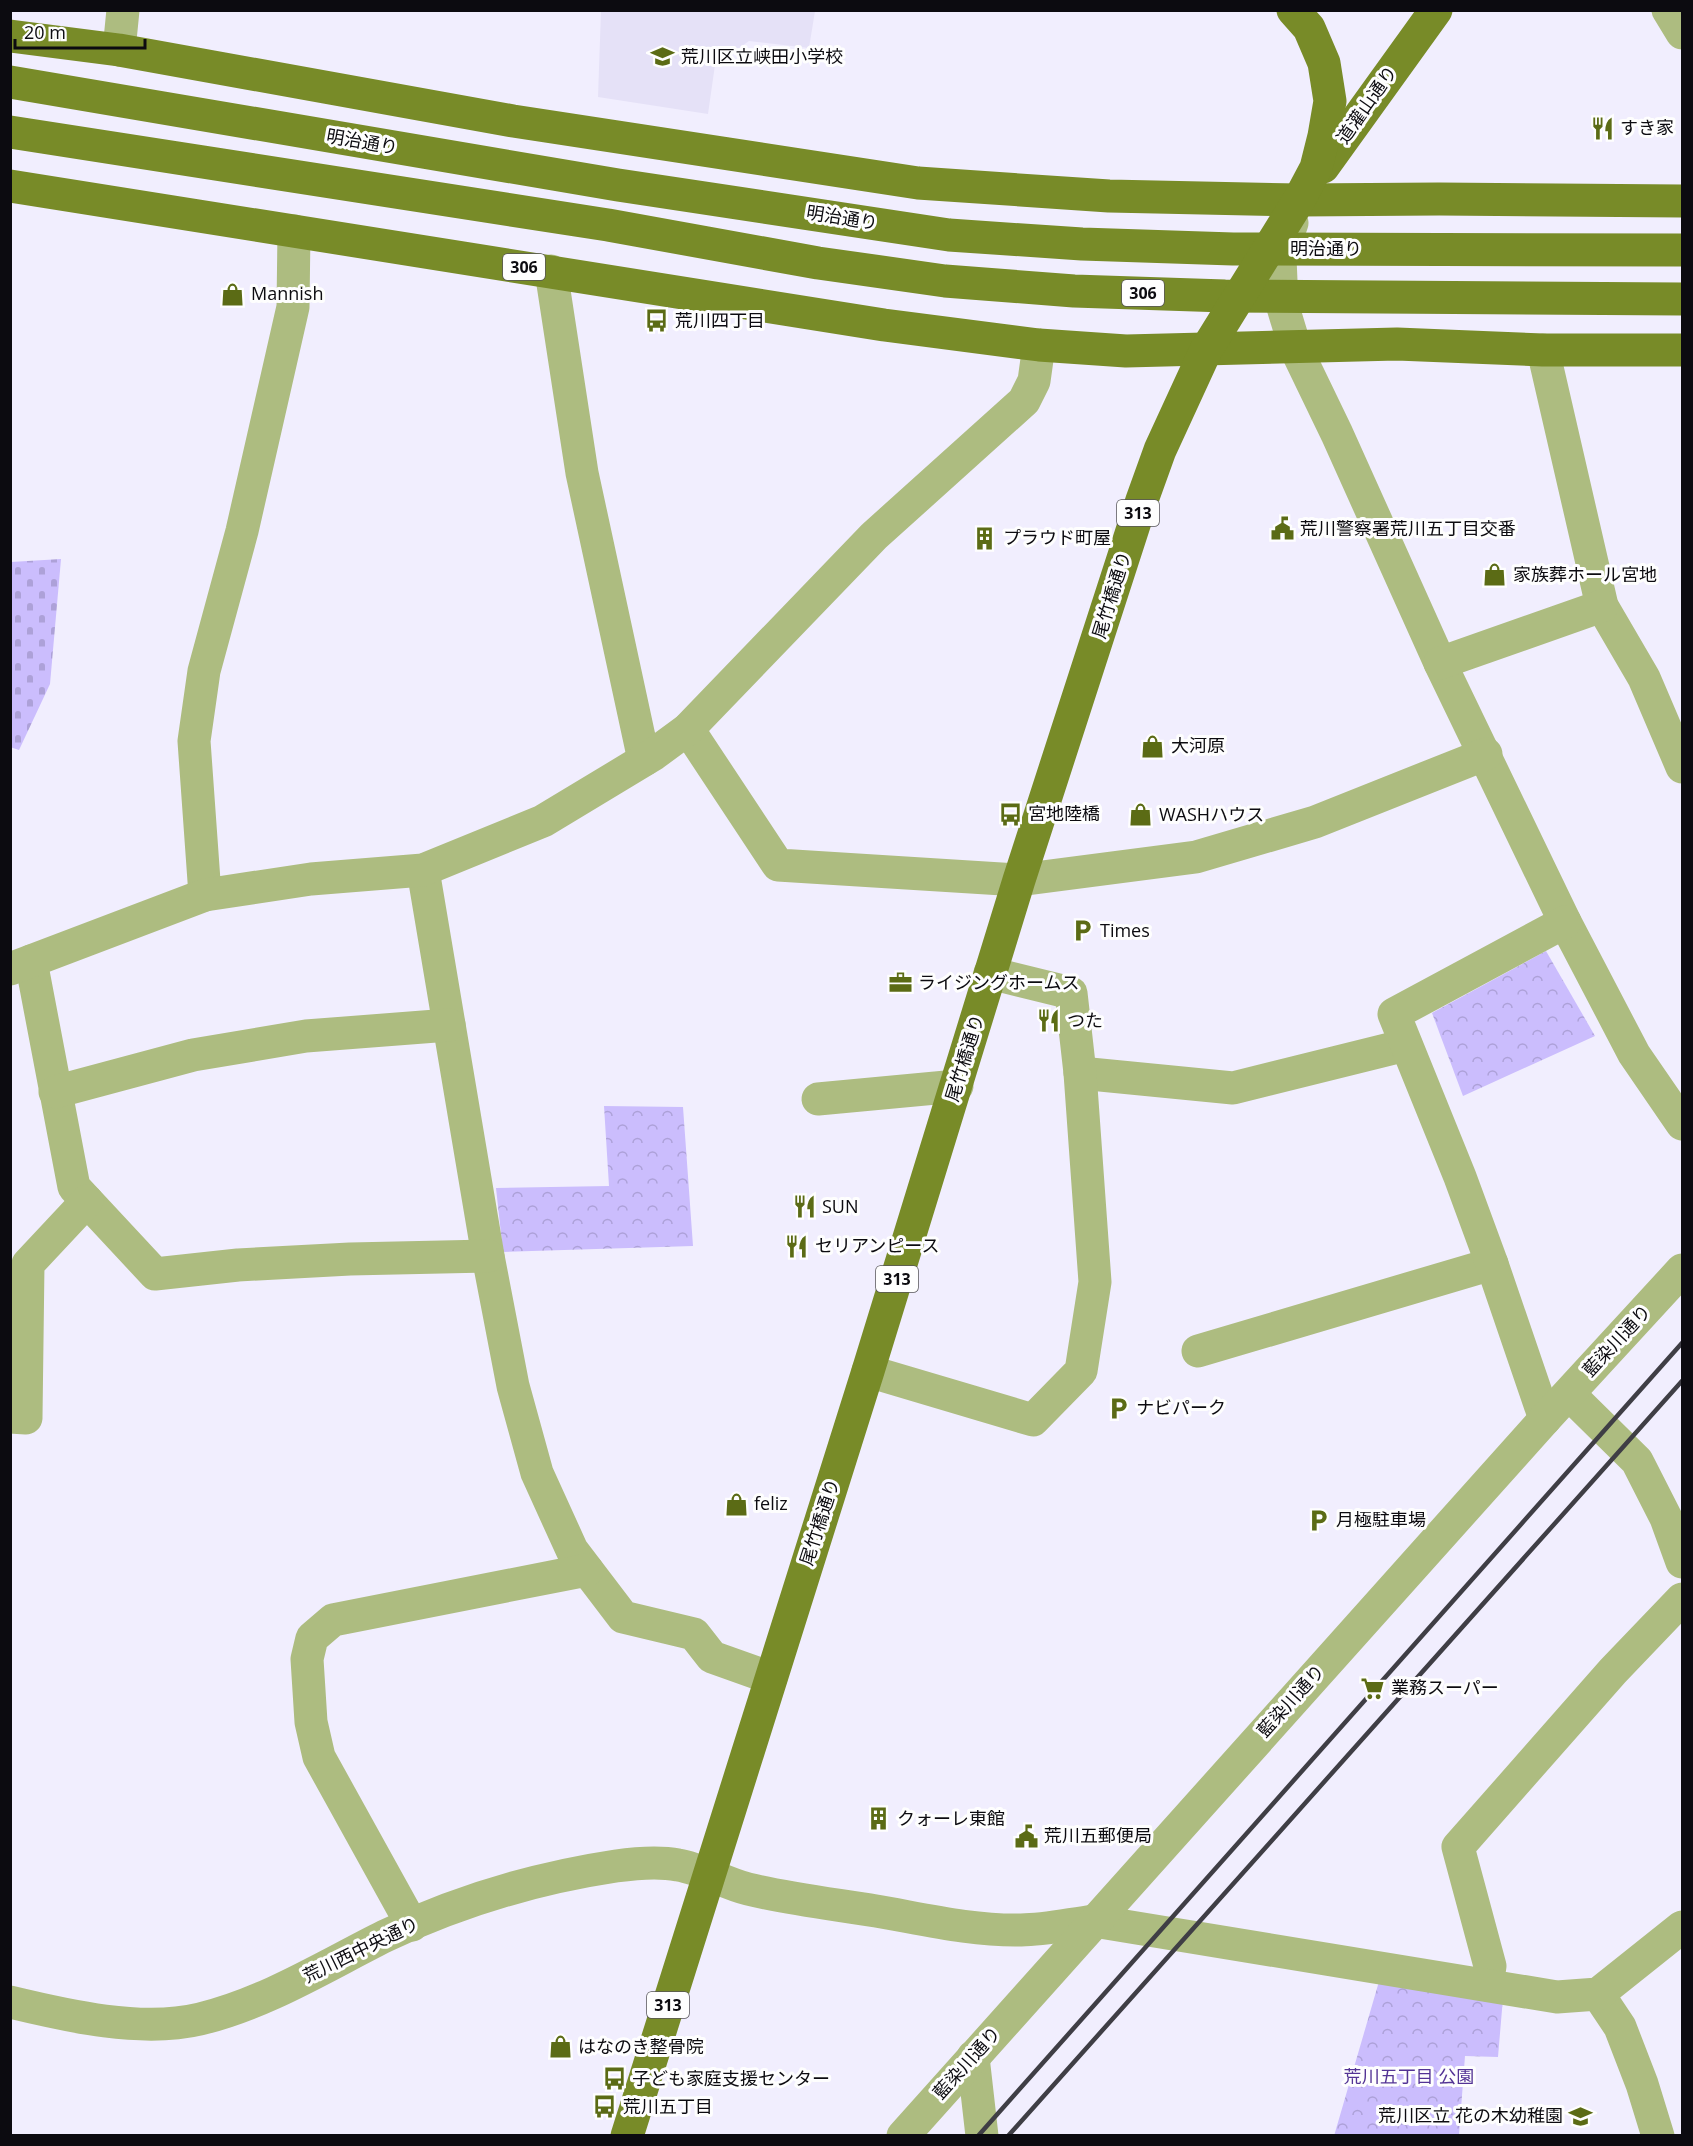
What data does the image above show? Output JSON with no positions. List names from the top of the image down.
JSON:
{
  "streets": {
    "main road": [
      "道灌山通り",
      "明治通り",
      "306",
      "313",
      "尾竹橋通り"
    ],
    "street": ["藍染川通り", "荒川西中央通り"]
  },
  "crossings": [
    ["道灌山通り", "尾竹橋通り"],
    ["306", "尾竹橋通り"],
    ["尾竹橋通り", "荒川西中央通り"],
    ["藍染川通り", "荒川西中央通り"]
  ],
  "parks": ["荒川五丁目 公園"],
  "places": {
    "school or university": ["荒川区立峡田小学校", "荒川区立 花の木幼稚園"],
    "restaurant": [
      "すき家",
      "つた",
      "SUN",
      "セリアンピース"
    ],
    "shop": [
      "Mannish",
      "家族葬ホール宮地",
      "大河原",
      "WASHハウス",
      "feliz",
      "はなのき整骨院"
    ],
    "bus stop": [
      "荒川四丁目",
      "宮地陸橋",
      "子ども家庭支援センター",
      "荒川五丁目"
    ],
    "public building": ["荒川警察署荒川五丁目交番", "荒川五郵便局"],
    "building": ["プラウド町屋", "クォーレ東館"],
    "parking": ["Times", "ナビパーク", "月極駐車場"],
    "office": ["ライジングホームス"],
    "supermarket": ["業務スーパー"]
  },
  "scale_bar": "20 m"
}
